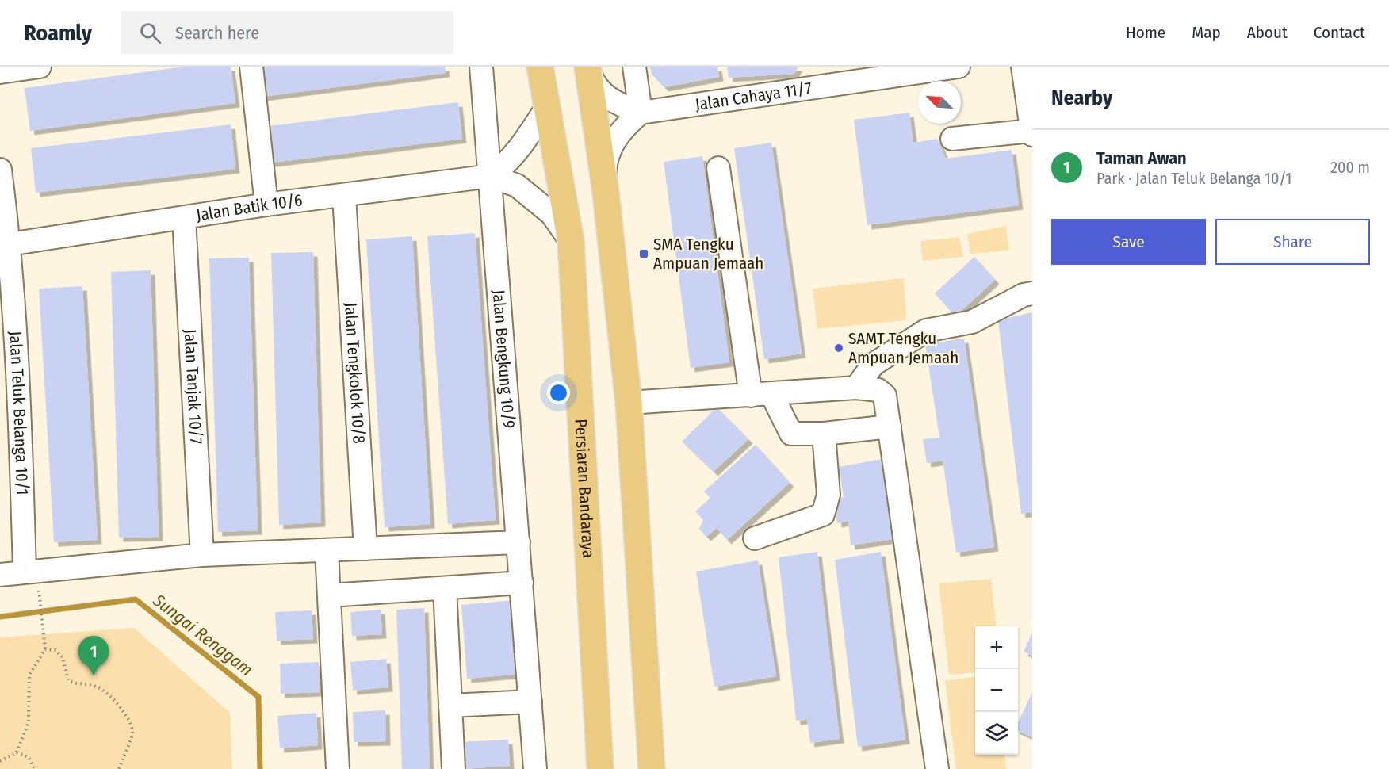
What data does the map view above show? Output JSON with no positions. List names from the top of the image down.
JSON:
{
  "streets": {
    "main road": ["Persiaran Bandaraya"],
    "street": [
      "Jalan Cahaya 11/7",
      "Jalan Batik 10/6",
      "Jalan Bengkung 10/9",
      "Jalan Tengkolok 10/8",
      "Jalan Tanjak 10/7",
      "Jalan Teluk Belanga 10/1"
    ]
  },
  "crossings": [
    ["Jalan Batik 10/6", "Jalan Bengkung 10/9"],
    ["Jalan Batik 10/6", "Jalan Tengkolok 10/8"],
    ["Jalan Batik 10/6", "Jalan Tanjak 10/7"],
    ["Jalan Batik 10/6", "Jalan Teluk Belanga 10/1"],
    ["Jalan Batik 10/6", "Persiaran Bandaraya"]
  ],
  "water": ["Sungai Renggam"],
  "places": {
    "transit": ["SMA Tengku Ampuan Jemaah"],
    "other": ["SAMT Tengku Ampuan Jemaah"]
  },
  "north": "top left",
  "page": {
    "header": "Roamly",
    "search": "Search here",
    "nav": [
      "Home",
      "Map",
      "About",
      "Contact"
    ],
    "heading": "Nearby",
    "list": [
      {
        "mark": "1",
        "name": "Taman Awan",
        "note": "Park · Jalan Teluk Belanga 10/1",
        "value": "200 m"
      }
    ],
    "buttons": ["Save", "Share"],
    "map_buttons": ["+", "−"],
    "pins": "1"
  }
}
